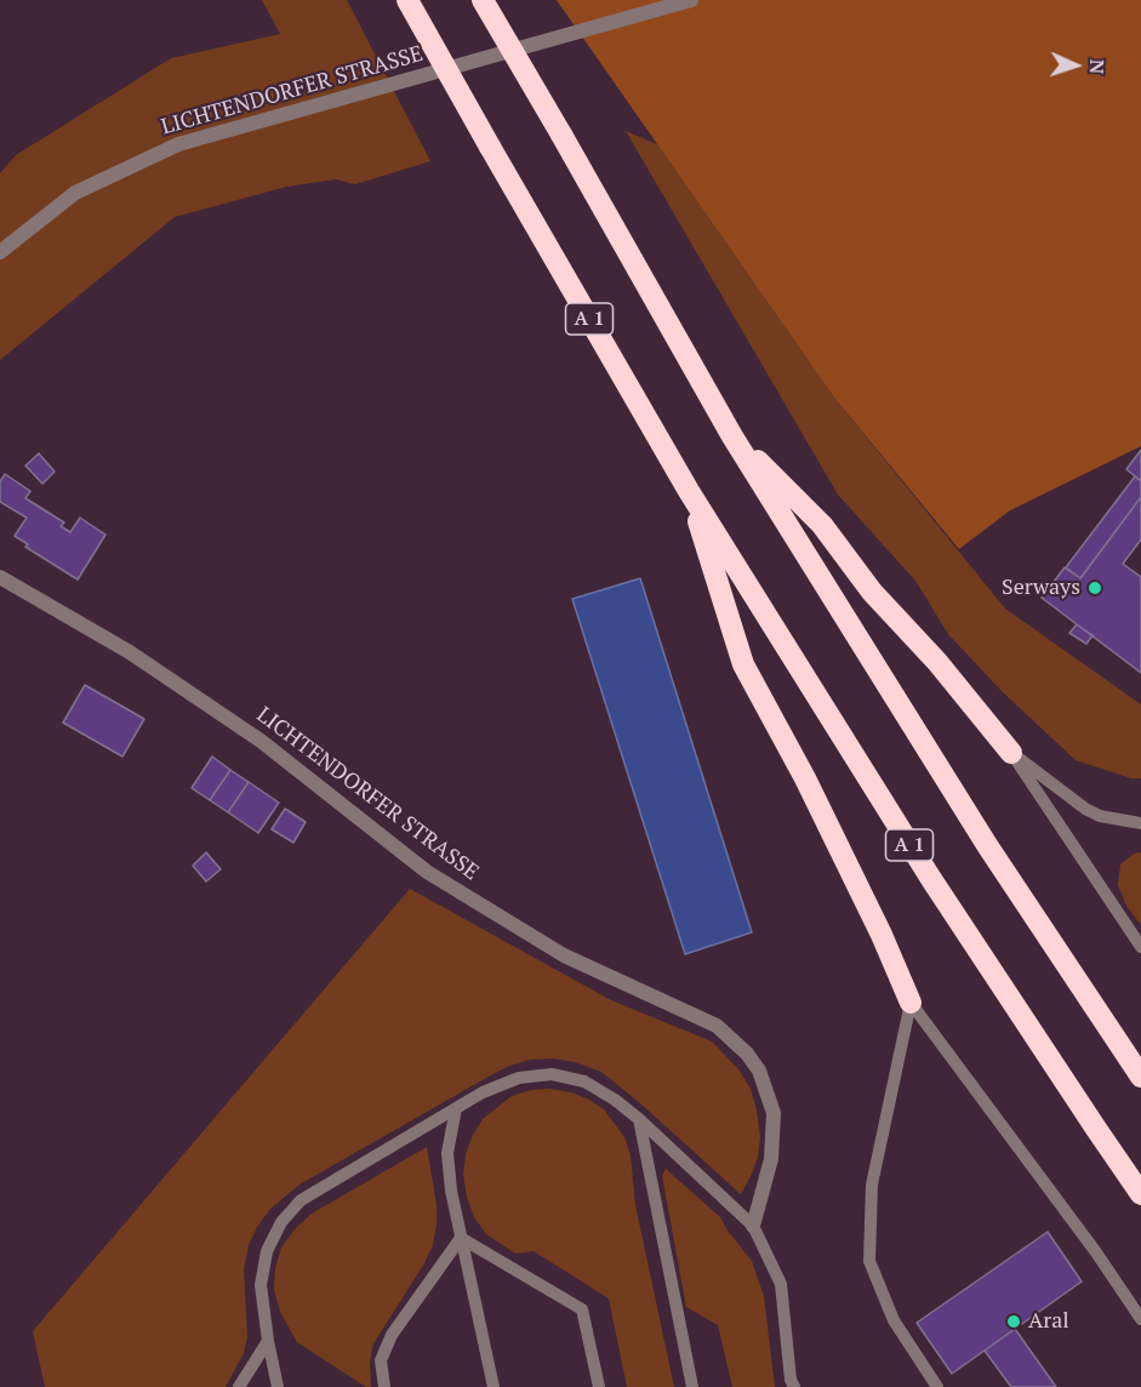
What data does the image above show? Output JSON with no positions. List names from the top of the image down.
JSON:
{
  "streets": {
    "highway": ["A 1"],
    "street": ["LICHTENDORFER STRASSE"]
  },
  "places": ["Serways", "Aral"],
  "north": "right"
}
